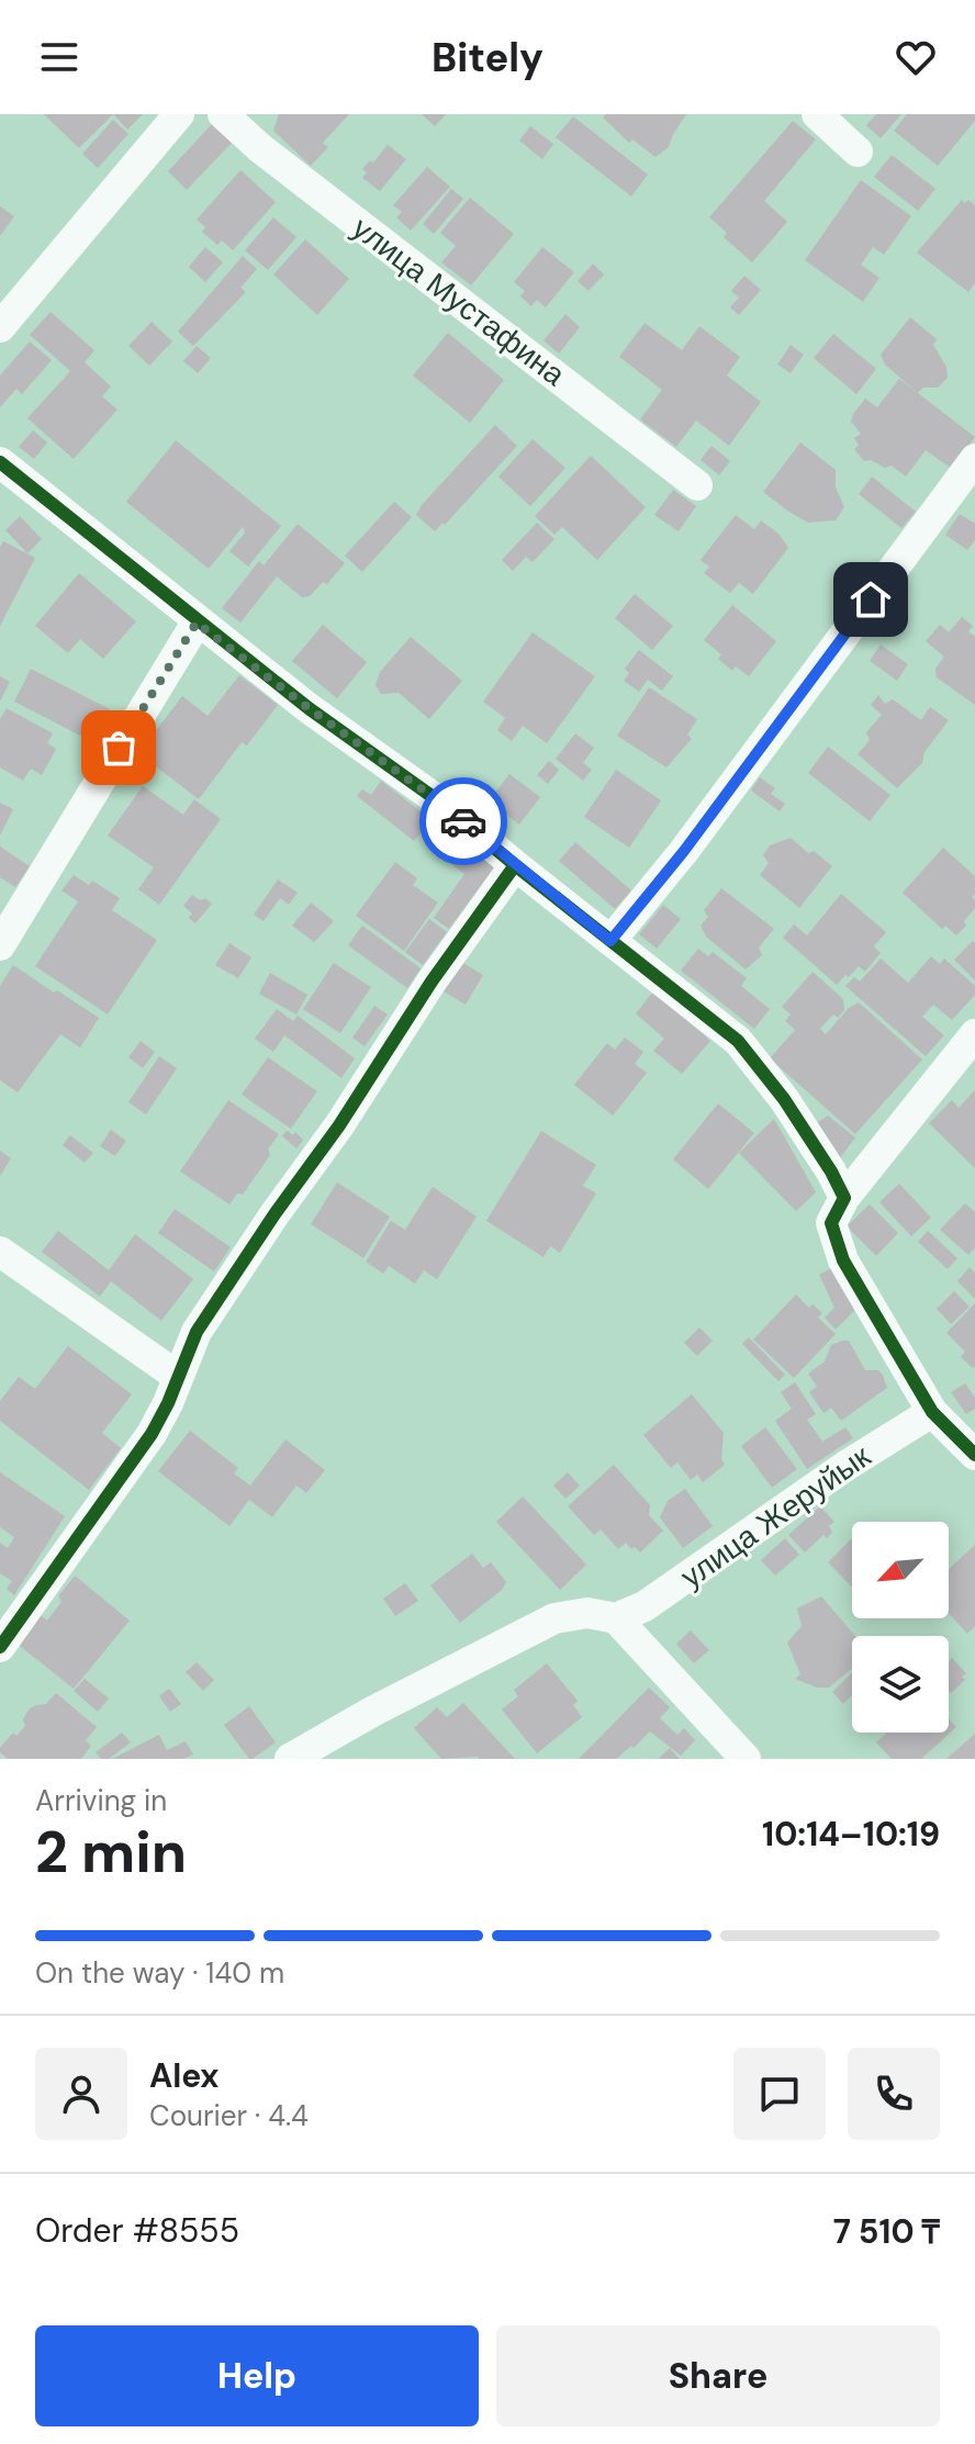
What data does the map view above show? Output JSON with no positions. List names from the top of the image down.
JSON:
{
  "streets": {
    "street": ["улица Мустафина", "улица Жеруйык"]
  },
  "north": "bottom left",
  "page": {
    "header": "Bitely",
    "heading": ["2 min", "Arriving in", "10:14–10:19"],
    "panel": [
      "Alex",
      "Courier · 4.4",
      "Order #8555",
      "7 510 ₸"
    ],
    "bar": "On the way · 140 m",
    "buttons": ["Help", "Share"]
  }
}
